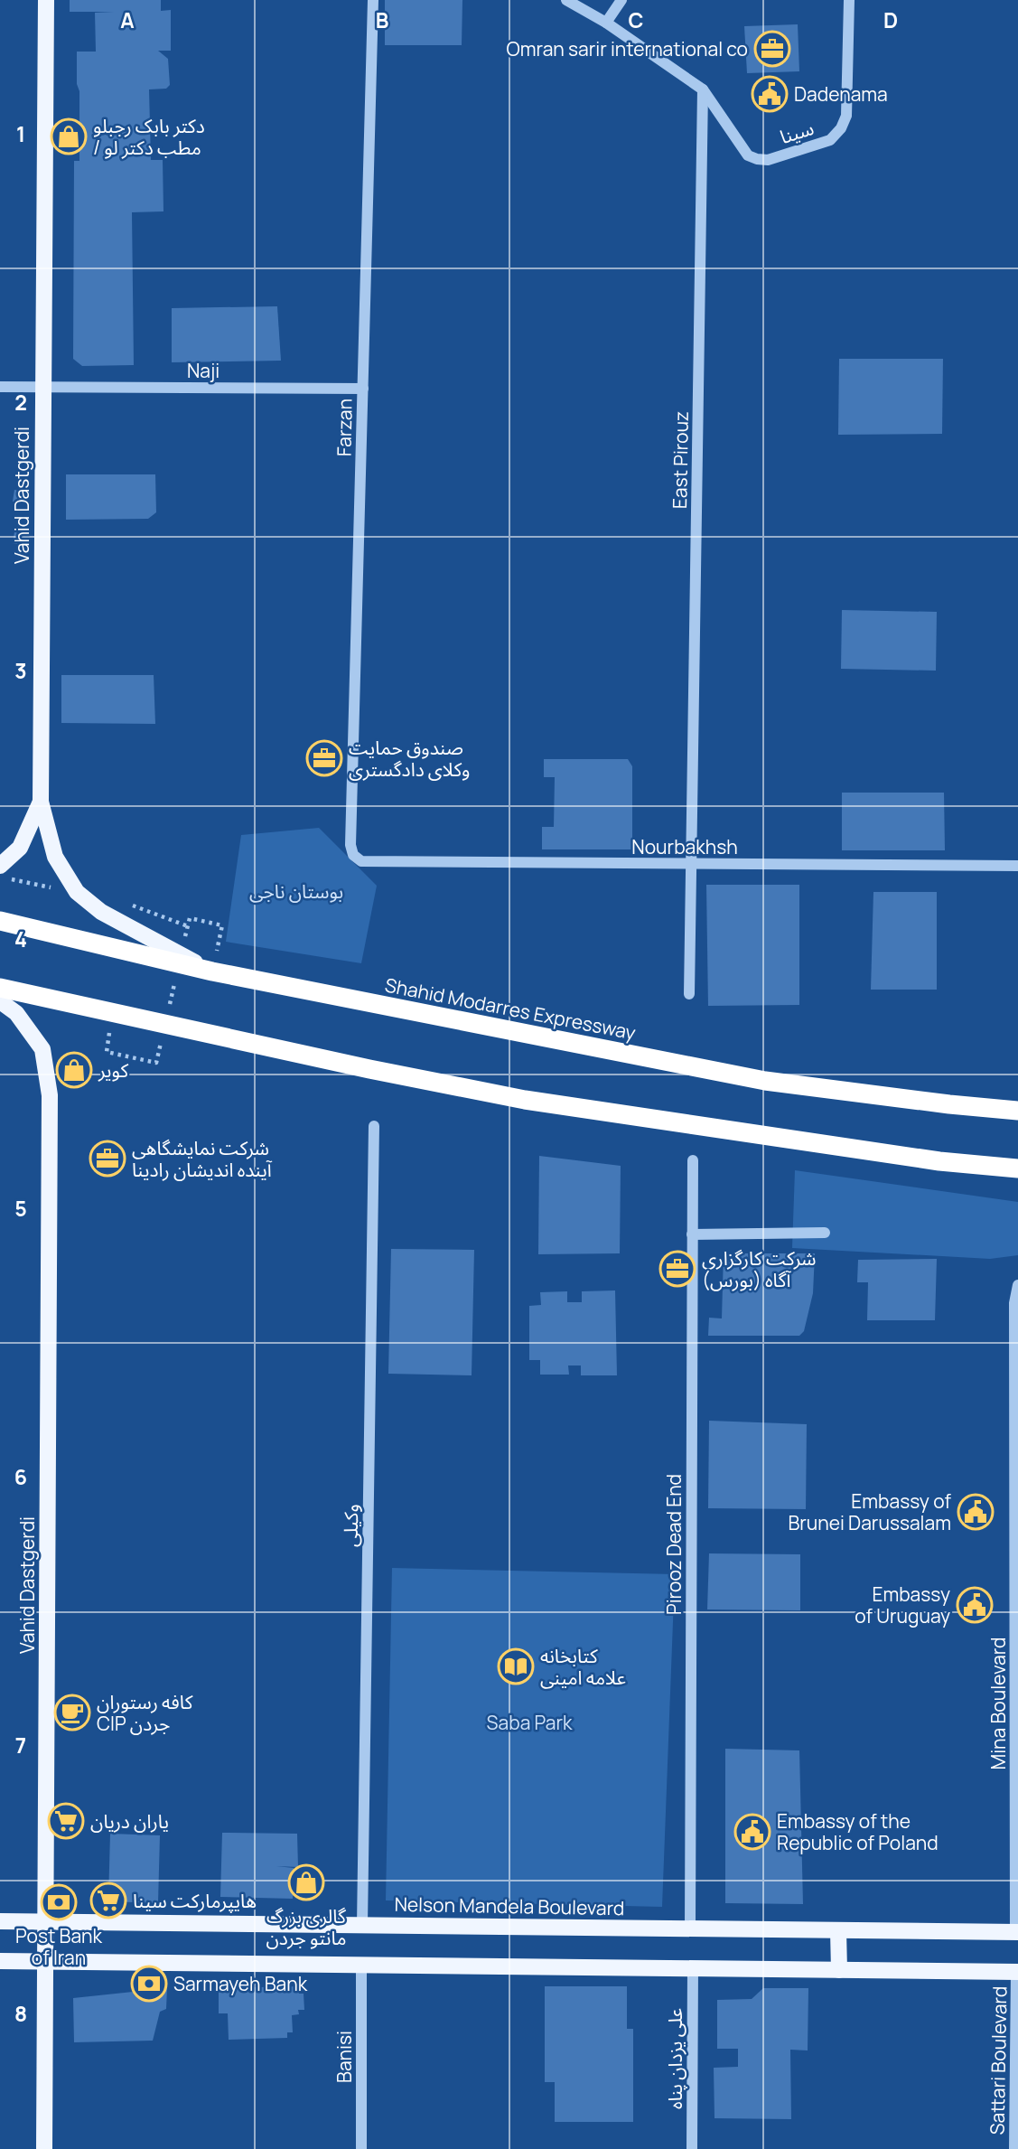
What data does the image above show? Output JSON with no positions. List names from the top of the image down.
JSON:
{
  "streets": {
    "highway": ["Shahid Modarres Expressway"],
    "main road": ["Vahid Dastgerdi", "Nelson Mandela Boulevard"],
    "street": [
      "سینا",
      "Naji",
      "Farzan",
      "East Pirouz",
      "Nourbakhsh",
      "وكيلی",
      "Pirooz Dead End",
      "Mina Boulevard",
      "Banisi",
      "علی یزدان پناه",
      "Sattari Boulevard"
    ]
  },
  "crossings": [
    ["سینا", "East Pirouz"],
    ["Naji", "Farzan"],
    ["Naji", "Vahid Dastgerdi"],
    ["Farzan", "Nourbakhsh"],
    ["East Pirouz", "Nourbakhsh"],
    ["Vahid Dastgerdi", "Shahid Modarres Expressway"],
    ["Vahid Dastgerdi", "Nelson Mandela Boulevard"],
    ["وكيلی", "Nelson Mandela Boulevard"],
    ["Pirooz Dead End", "Nelson Mandela Boulevard"],
    ["Mina Boulevard", "Nelson Mandela Boulevard"]
  ],
  "parks": ["بوستان ناجی", "Saba Park"],
  "places": {
    "office": [
      "Omran sarir international co",
      "صندوق حمایت وکلای دادگستری",
      "شرکت نمایشگاهی آینده اندیشان رادینا",
      "شرکت کارگزاری آگاه (بورس)"
    ],
    "public building": [
      "Dadenama",
      "Embassy of Brunei Darussalam",
      "Embassy of Uruguay",
      "Embassy of the Republic of Poland"
    ],
    "shop": ["دکتر بابک رجبلو / مطب دکتر لو", "کویر", "گالری بزرگ مانتو جردن"],
    "library": ["کتابخانه علامه امینی"],
    "cafe": ["كافه رستوران CIP جردن"],
    "supermarket": ["یاران دریان", "هایپرمارکت سینا"],
    "bank": ["Post Bank of Iran", "Sarmayeh Bank"]
  },
  "grid": {
    "columns": [
      "A",
      "B",
      "C",
      "D"
    ],
    "rows": [
      "1",
      "2",
      "3",
      "4",
      "5",
      "6",
      "7",
      "8"
    ]
  }
}
